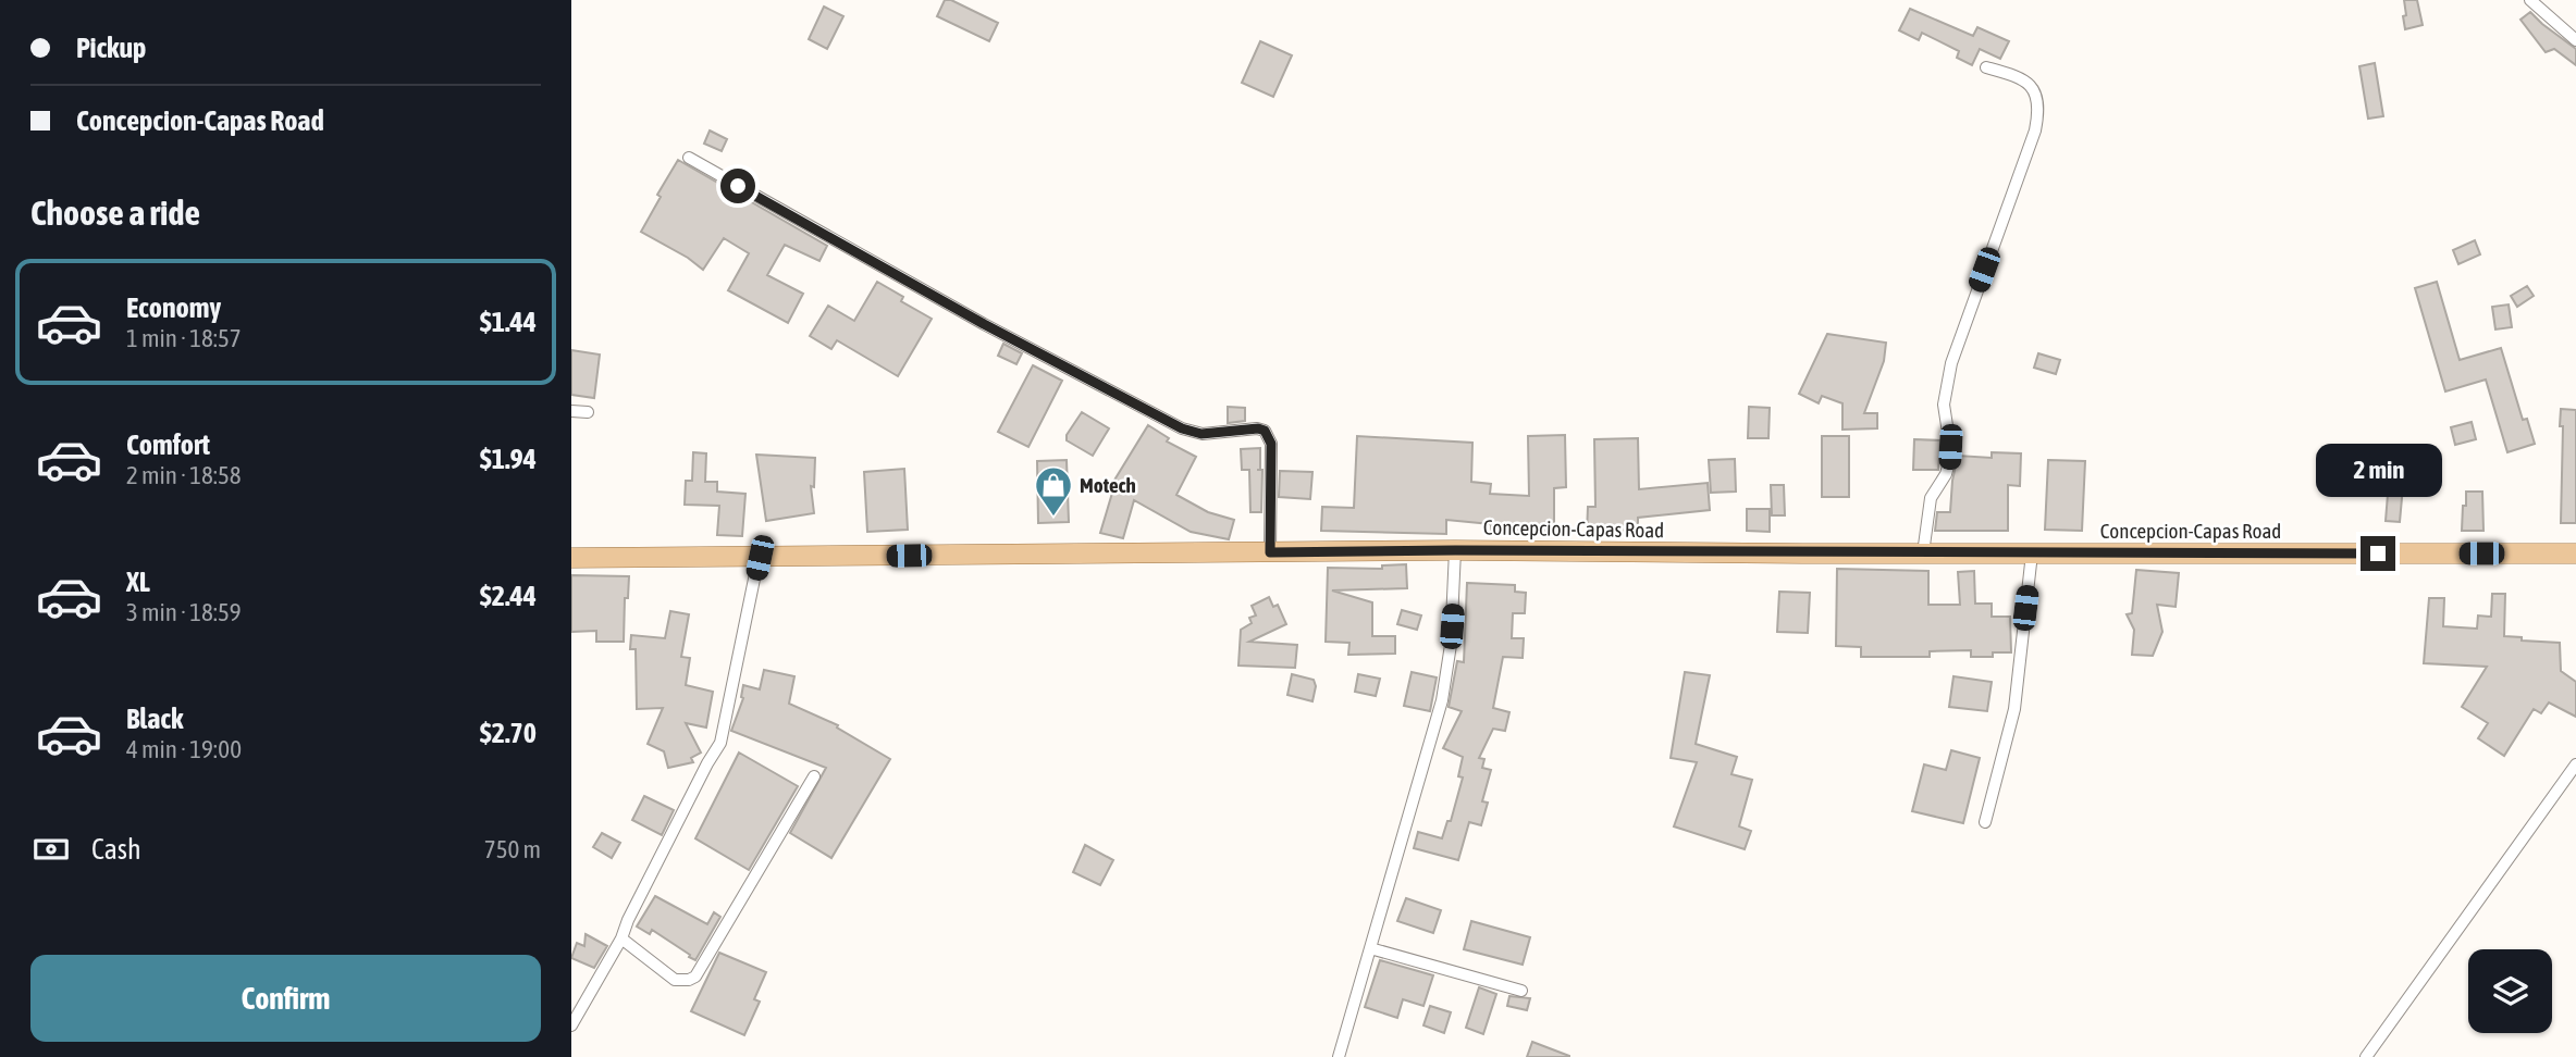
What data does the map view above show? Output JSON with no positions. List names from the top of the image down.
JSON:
{
  "streets": {
    "main road": ["Concepcion-Capas Road"]
  },
  "places": {
    "shop": ["Motech"]
  },
  "page": {
    "banner": ["Pickup", "Concepcion-Capas Road"],
    "heading": "Choose a ride",
    "list": [
      {
        "name": "Economy",
        "note": "1 min · 18:57",
        "value": "$1.44"
      },
      {
        "name": "Comfort",
        "note": "2 min · 18:58",
        "value": "$1.94"
      },
      {
        "name": "XL",
        "note": "3 min · 18:59",
        "value": "$2.44"
      },
      {
        "name": "Black",
        "note": "4 min · 19:00",
        "value": "$2.70"
      }
    ],
    "bubble": "2 min",
    "pay": ["Cash", "750 m"],
    "buttons": "Confirm"
  }
}
